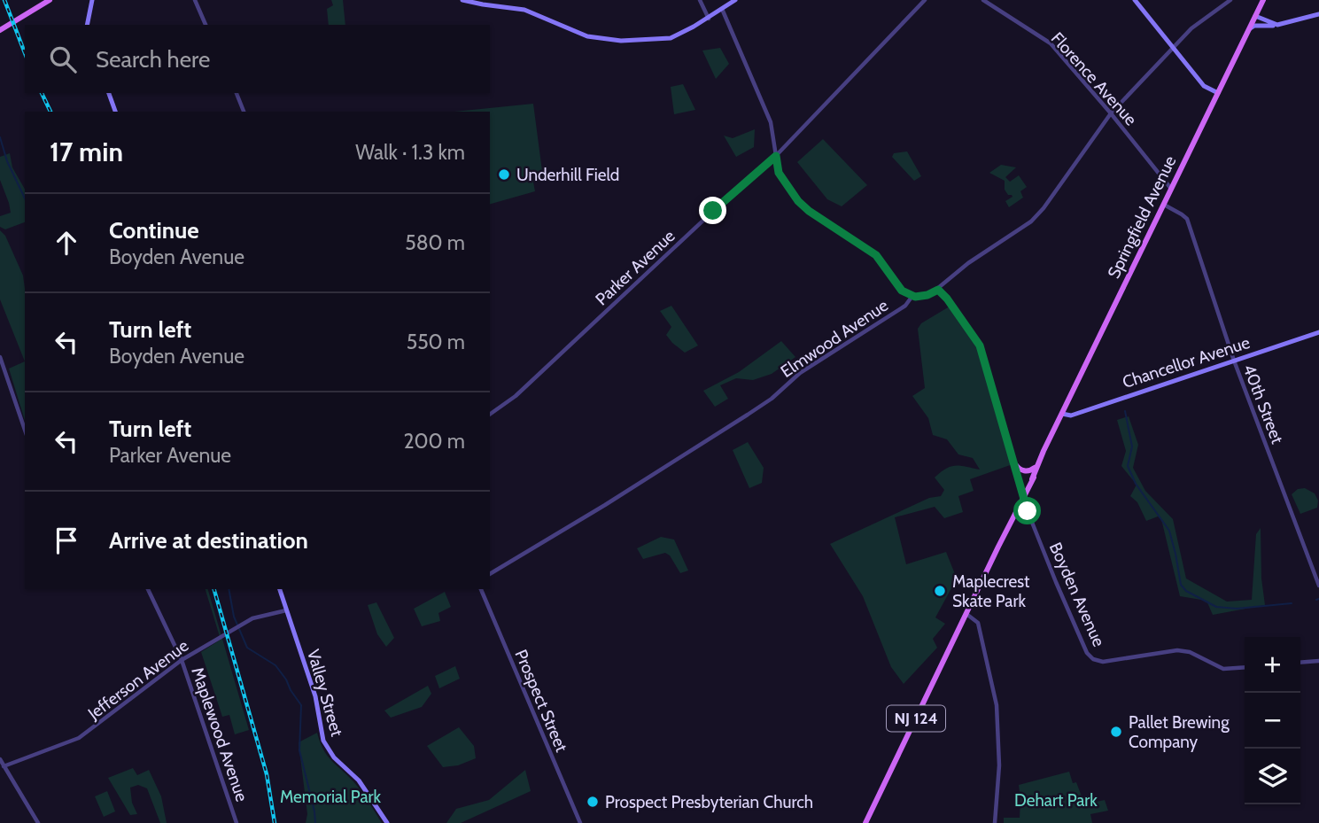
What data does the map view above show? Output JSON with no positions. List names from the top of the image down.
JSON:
{
  "streets": {
    "main road": [
      "Springfield Avenue",
      "Chancellor Avenue",
      "Valley Street",
      "NJ 124"
    ],
    "street": [
      "Florence Avenue",
      "Parker Avenue",
      "Elmwood Avenue",
      "40th Street",
      "Boyden Avenue",
      "Jefferson Avenue",
      "Prospect Street",
      "Maplewood Avenue"
    ]
  },
  "crossings": [
    ["Florence Avenue", "Springfield Avenue"],
    ["Florence Avenue", "Elmwood Avenue"],
    ["Springfield Avenue", "Chancellor Avenue"],
    ["Springfield Avenue", "40th Street"],
    ["Springfield Avenue", "Boyden Avenue"],
    ["Elmwood Avenue", "Boyden Avenue"],
    ["Chancellor Avenue", "40th Street"],
    ["Jefferson Avenue", "Valley Street"],
    ["Jefferson Avenue", "Maplewood Avenue"]
  ],
  "parks": ["Memorial Park", "Dehart Park"],
  "places": [
    "Underhill Field",
    "Maplecrest Skate Park",
    "Pallet Brewing Company",
    "Prospect Presbyterian Church"
  ],
  "page": {
    "search": "Search here",
    "heading": ["17 min", "Walk · 1.3 km"],
    "list": [
      ["Continue", "Boyden Avenue", "580 m"],
      ["Turn left", "Boyden Avenue", "550 m"],
      ["Turn left", "Parker Avenue", "200 m"],
      "Arrive at destination"
    ],
    "map_buttons": ["+", "−"]
  }
}
